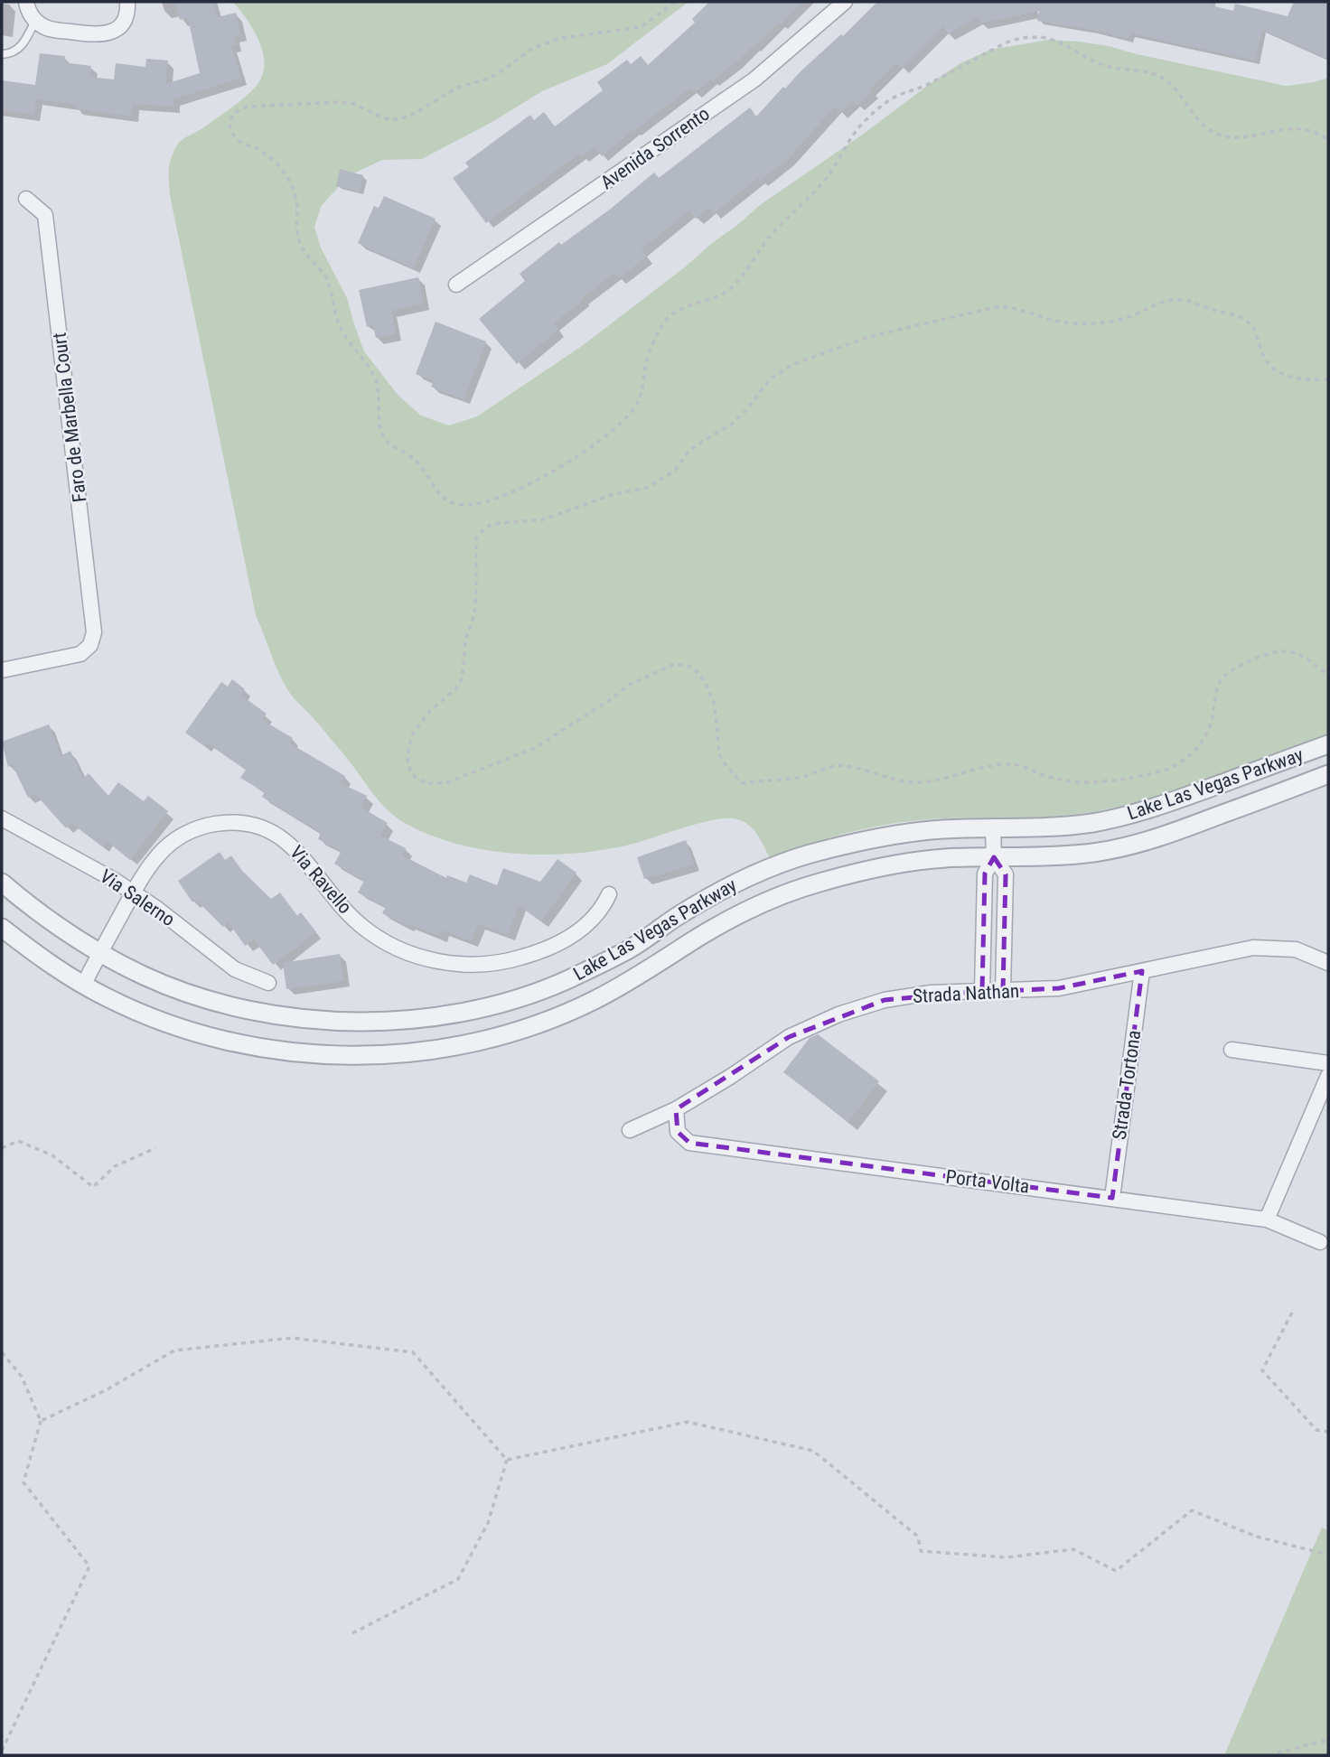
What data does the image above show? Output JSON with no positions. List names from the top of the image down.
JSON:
{
  "streets": {
    "street": [
      "Avenida Sorrento",
      "Faro de Marbella Court",
      "Lake Las Vegas Parkway",
      "Via Ravello",
      "Via Salerno",
      "Strada Nathan",
      "Strada Tortona",
      "Porta Volta"
    ]
  },
  "crossings": [
    ["Lake Las Vegas Parkway", "Via Ravello"],
    ["Via Ravello", "Via Salerno"],
    ["Strada Nathan", "Strada Tortona"],
    ["Strada Nathan", "Porta Volta"],
    ["Strada Tortona", "Porta Volta"]
  ]
}
